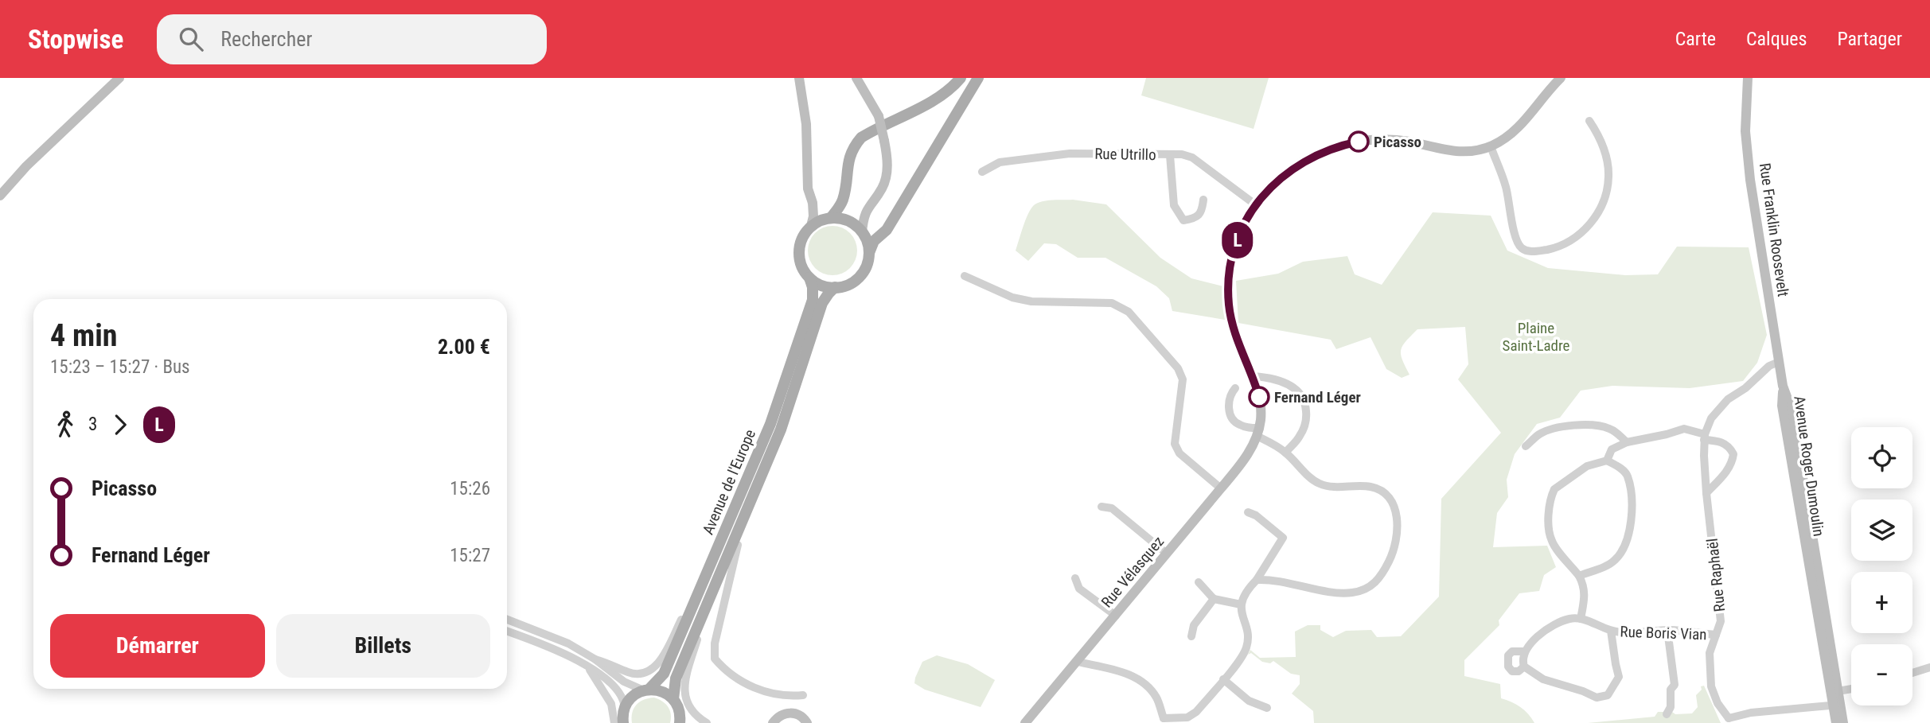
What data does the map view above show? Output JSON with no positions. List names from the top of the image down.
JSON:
{
  "streets": {
    "main road": [
      "Rue Franklin Roosevelt",
      "Avenue Roger Dumoulin",
      "Avenue de l'Europe",
      "Rue Vélasquez"
    ],
    "street": ["Rue Utrillo", "Rue Raphaël", "Rue Boris Vian"]
  },
  "crossings": [
    ["Rue Franklin Roosevelt", "Avenue Roger Dumoulin"],
    ["Rue Raphaël", "Rue Boris Vian"]
  ],
  "parks": ["Plaine Saint-Ladre"],
  "places": ["Picasso", "Fernand Léger"],
  "lines": ["bus line L"],
  "page": {
    "header": "Stopwise",
    "search": "Rechercher",
    "nav": ["Carte", "Calques", "Partager"],
    "on_map": "L",
    "heading": ["4 min", "15:23 – 15:27 · Bus", "2.00 €"],
    "legs": ["3", "L"],
    "map_buttons": ["+", "−"],
    "list": [
      {
        "name": "Picasso",
        "value": "15:26"
      },
      {
        "name": "Fernand Léger",
        "value": "15:27"
      }
    ],
    "buttons": ["Démarrer", "Billets"]
  }
}
